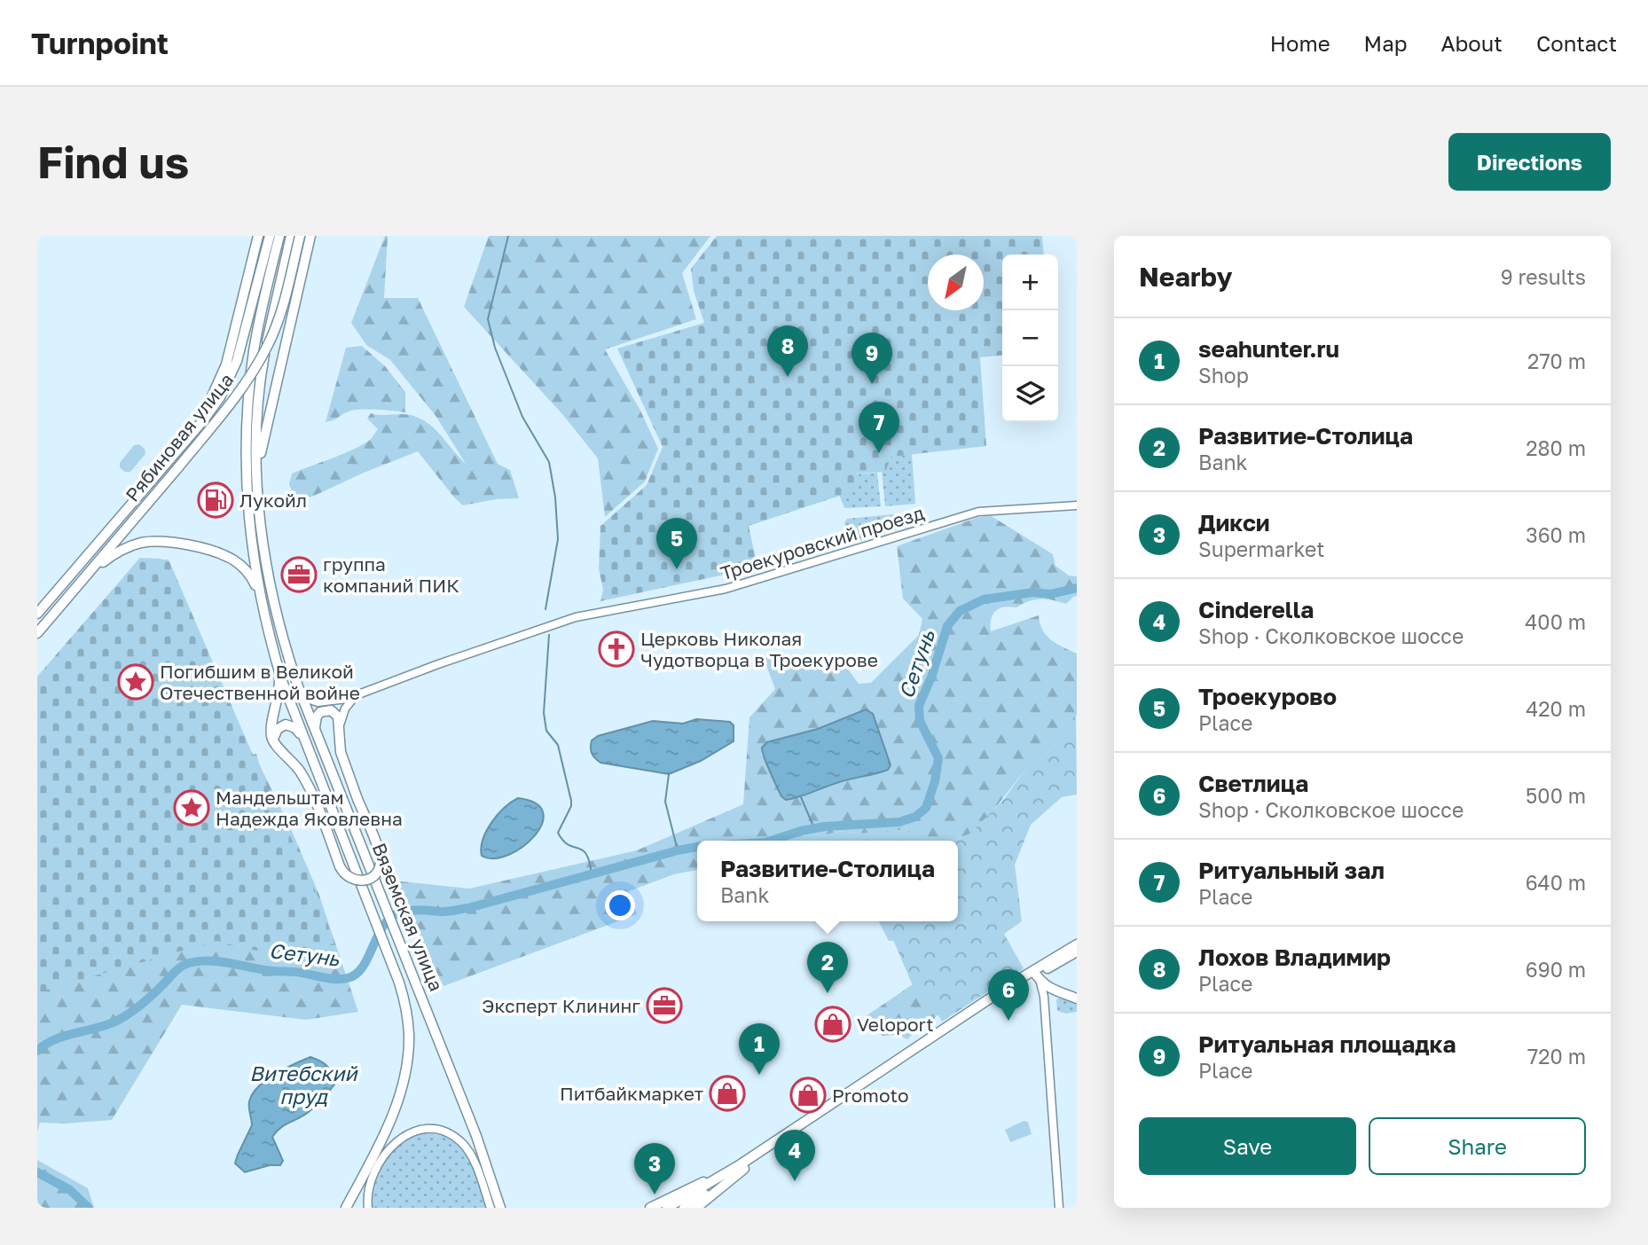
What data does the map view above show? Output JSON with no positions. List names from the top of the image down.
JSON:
{
  "streets": {
    "main road": ["Рябиновая улица", "Вяземская улица"],
    "street": ["Троекуровский проезд"]
  },
  "water": ["Сетунь", "Витебский пруд"],
  "places": {
    "fuel station": ["Лукойл"],
    "office": ["группа компаний ПИК", "Эксперт Клининг"],
    "church": ["Церковь Николая Чудотворца в Троекурове"],
    "place": ["Погибшим в Великой Отечественной войне", "Мандельштам Надежда Яковлевна"],
    "shop": ["Veloport", "Питбайкмаркет", "Promoto"]
  },
  "north": "bottom left",
  "page": {
    "header": "Turnpoint",
    "nav": [
      "Home",
      "Map",
      "About",
      "Contact"
    ],
    "buttons": [
      "Directions",
      ["Save", "Share"]
    ],
    "title": "Find us",
    "heading": ["Nearby", "9 results"],
    "map_buttons": ["+", "−"],
    "list": [
      {
        "mark": "1",
        "name": "seahunter.ru",
        "note": "Shop",
        "value": "270 m"
      },
      {
        "mark": "2",
        "name": "Развитие-Столица",
        "note": "Bank",
        "value": "280 m"
      },
      {
        "mark": "3",
        "name": "Дикси",
        "note": "Supermarket",
        "value": "360 m"
      },
      {
        "mark": "4",
        "name": "Cinderella",
        "note": "Shop · Сколковское шоссе",
        "value": "400 m"
      },
      {
        "mark": "5",
        "name": "Троекурово",
        "note": "Place",
        "value": "420 m"
      },
      {
        "mark": "6",
        "name": "Светлица",
        "note": "Shop · Сколковское шоссе",
        "value": "500 m"
      },
      {
        "mark": "7",
        "name": "Ритуальный зал",
        "note": "Place",
        "value": "640 m"
      },
      {
        "mark": "8",
        "name": "Лохов Владимир",
        "note": "Place",
        "value": "690 m"
      },
      {
        "mark": "9",
        "name": "Ритуальная площадка",
        "note": "Place",
        "value": "720 m"
      }
    ],
    "pins": [
      "8",
      "9",
      "7",
      "5",
      "2",
      "6",
      "1",
      "4",
      "3"
    ],
    "popup": ["Развитие-Столица", "Bank"]
  }
}
